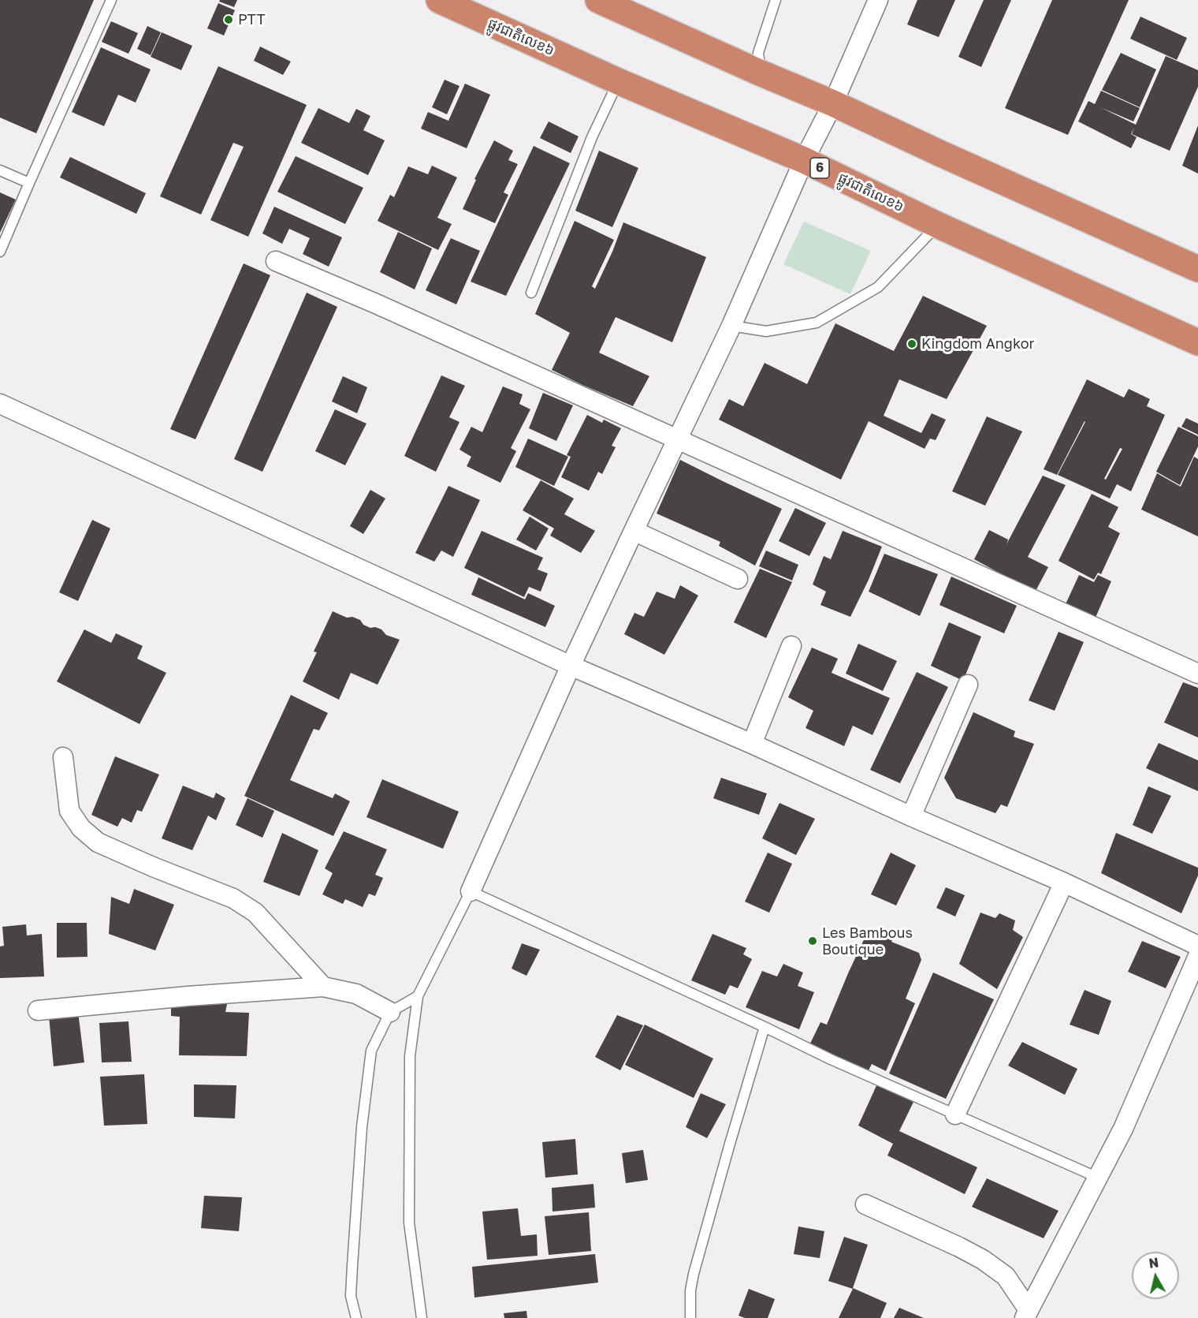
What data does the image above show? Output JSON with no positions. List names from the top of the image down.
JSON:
{
  "streets": {
    "highway": ["ផ្លូវជាតិលេខ៦", "6"]
  },
  "places": ["PTT", "Kingdom Angkor", "Les Bambous Boutique"],
  "north": "top"
}
